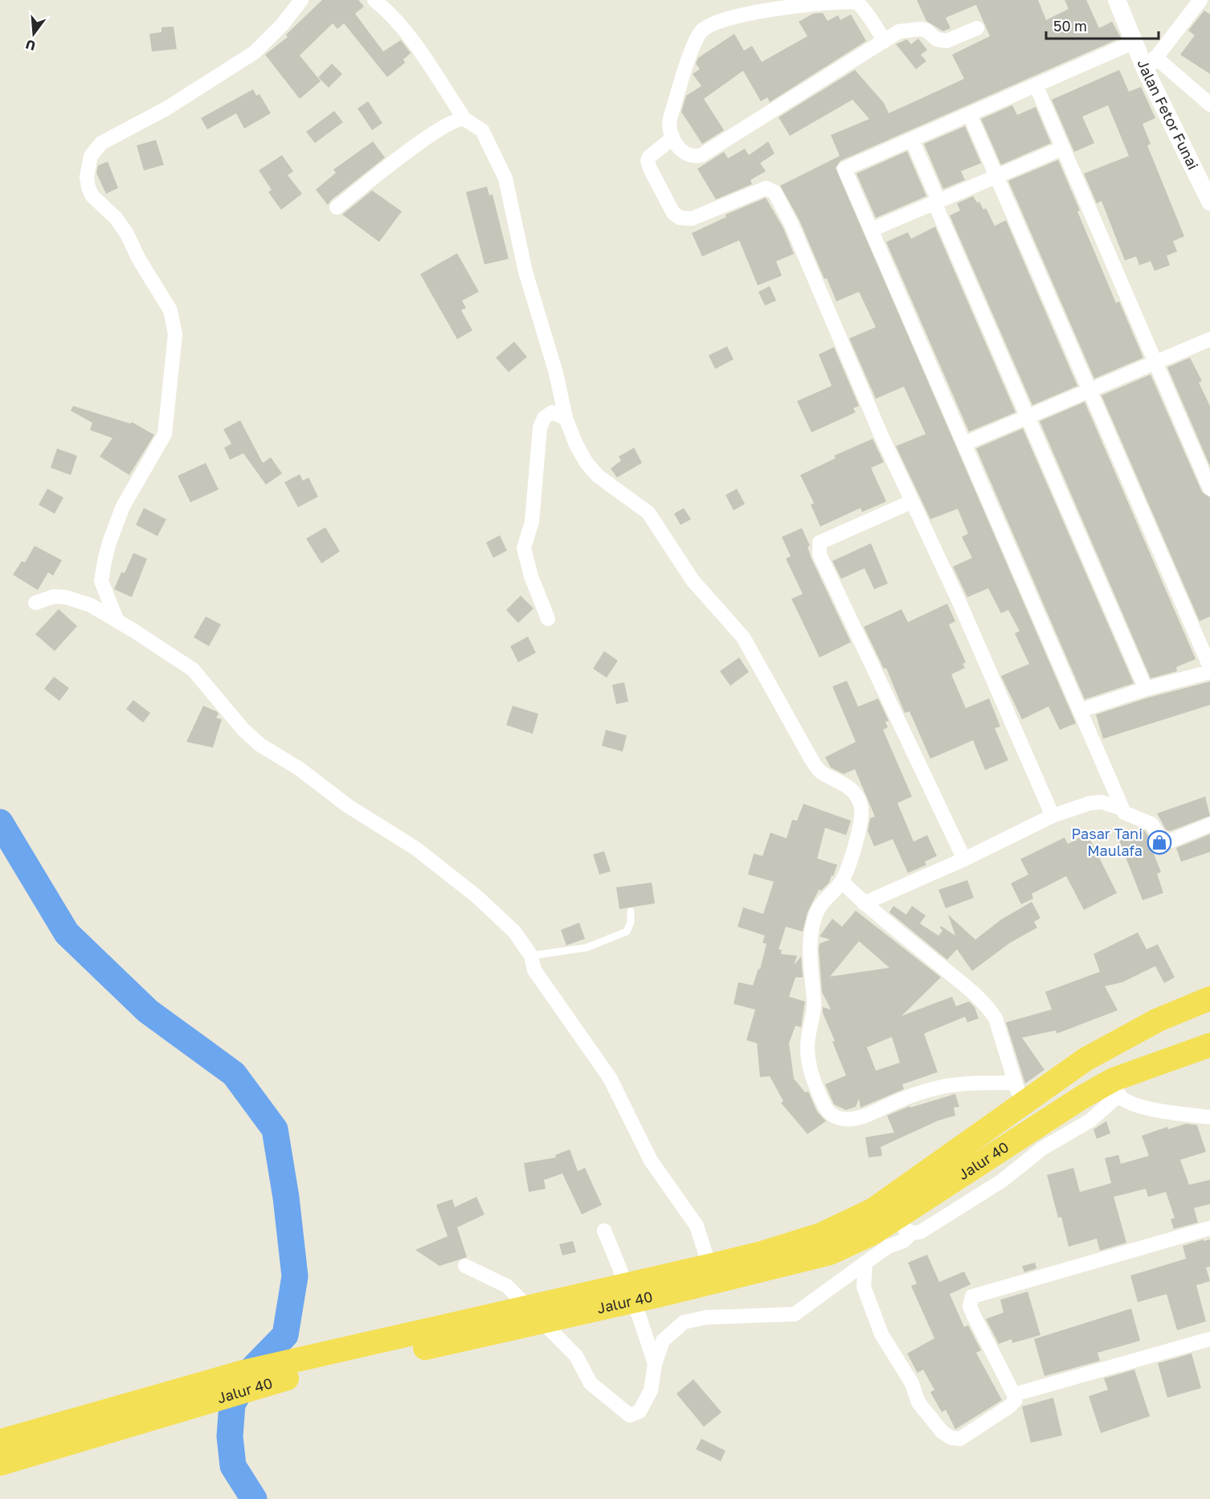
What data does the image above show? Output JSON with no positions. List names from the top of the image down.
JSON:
{
  "streets": {
    "highway": ["Jalur 40"],
    "street": ["Jalan Fetor Funai"]
  },
  "places": {
    "shop": ["Pasar Tani Maulafa"]
  },
  "scale_bar": "50 m",
  "north": "bottom"
}
